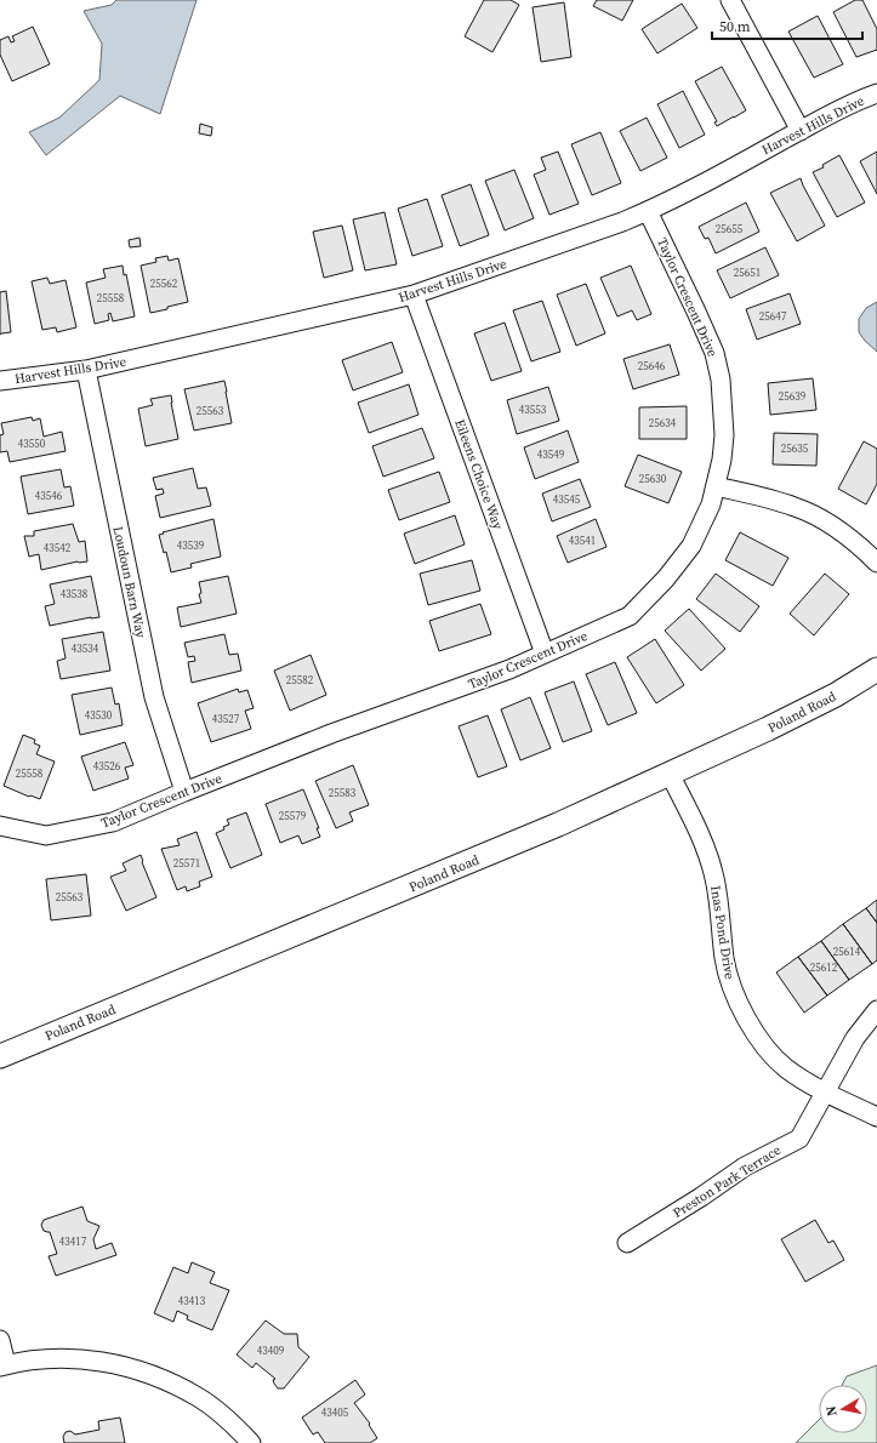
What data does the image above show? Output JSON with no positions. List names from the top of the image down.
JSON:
{
  "streets": {
    "street": [
      "Harvest Hills Drive",
      "Taylor Crescent Drive",
      "Eileens Choice Way",
      "Loudoun Barn Way",
      "Poland Road",
      "Inas Pond Drive",
      "Preston Park Terrace"
    ]
  },
  "crossings": [
    ["Harvest Hills Drive", "Taylor Crescent Drive"],
    ["Harvest Hills Drive", "Eileens Choice Way"],
    ["Harvest Hills Drive", "Loudoun Barn Way"],
    ["Taylor Crescent Drive", "Eileens Choice Way"],
    ["Taylor Crescent Drive", "Loudoun Barn Way"],
    ["Poland Road", "Inas Pond Drive"],
    ["Inas Pond Drive", "Preston Park Terrace"]
  ],
  "house_numbers": [
    "25655",
    "25651",
    "25562",
    "25558",
    "25647",
    "25646",
    "25639",
    "43553",
    "25563",
    "25634",
    "43550",
    "25635",
    "43549",
    "25630",
    "43546",
    "43545",
    "43541",
    "43539",
    "43542",
    "43538",
    "43534",
    "25582",
    "43530",
    "43527",
    "43526",
    "25558",
    "25583",
    "25579",
    "25571",
    "25563",
    "25614",
    "25612",
    "43417",
    "43413",
    "43409",
    "43405"
  ],
  "scale_bar": "50 m",
  "north": "left"
}
